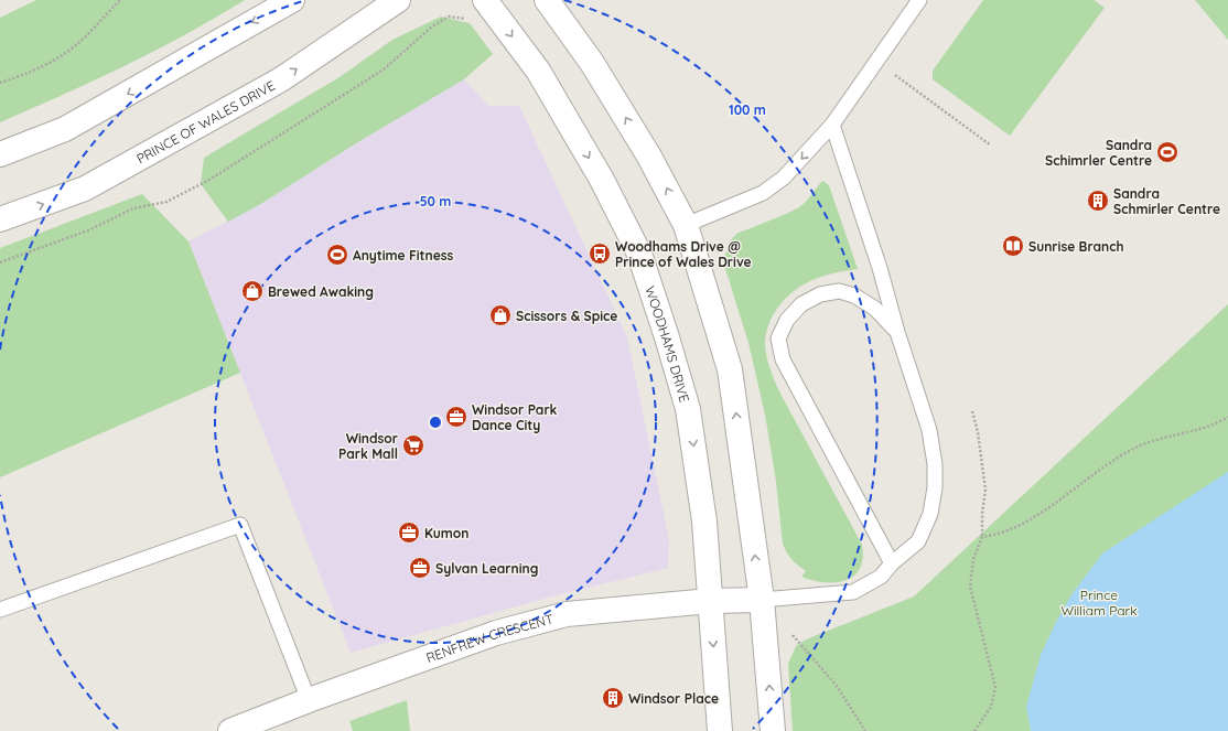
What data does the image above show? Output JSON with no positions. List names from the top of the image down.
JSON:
{
  "streets": {
    "street": ["PRINCE OF WALES DRIVE", "WOODHAMS DRIVE", "RENFREW CRESCENT"]
  },
  "crossings": [
    ["WOODHAMS DRIVE", "RENFREW CRESCENT"]
  ],
  "parks": ["Prince William Park"],
  "places": {
    "sports": ["Sandra Schimrler Centre", "Anytime Fitness"],
    "building": ["Sandra Schmirler Centre", "Windsor Place"],
    "library": ["Sunrise Branch"],
    "bus stop": ["Woodhams Drive @ Prince of Wales Drive"],
    "shop": ["Brewed Awaking", "Scissors & Spice"],
    "office": ["Windsor Park Dance City", "Kumon", "Sylvan Learning"],
    "supermarket": ["Windsor Park Mall"]
  },
  "rings": ["100 m", "50 m"]
}
